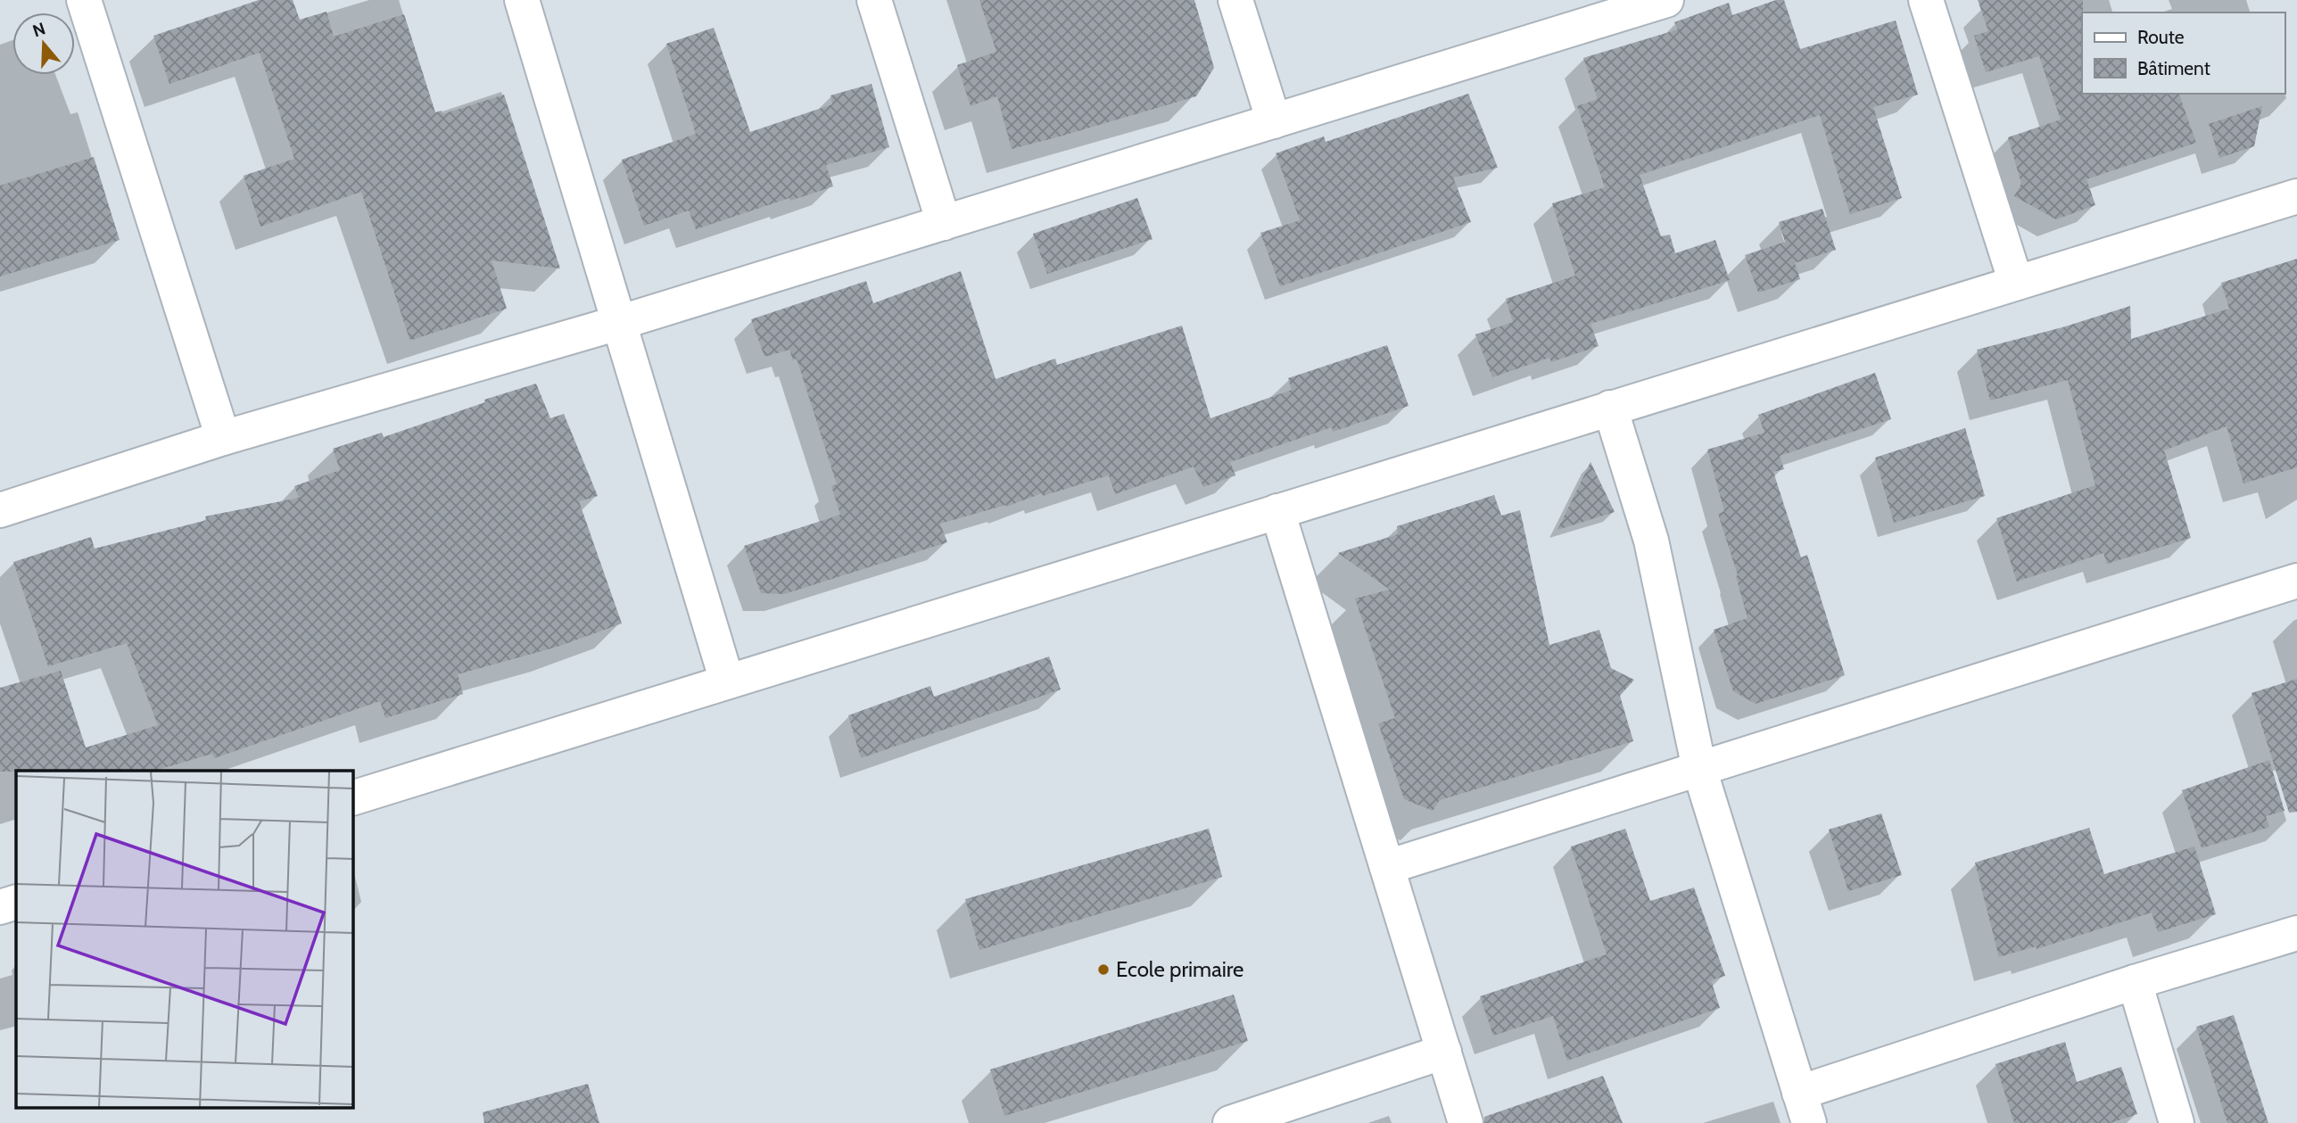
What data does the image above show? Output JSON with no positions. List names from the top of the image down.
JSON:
{
  "places": ["Ecole primaire"],
  "legend": ["Route", "Bâtiment"],
  "north": "top"
}
